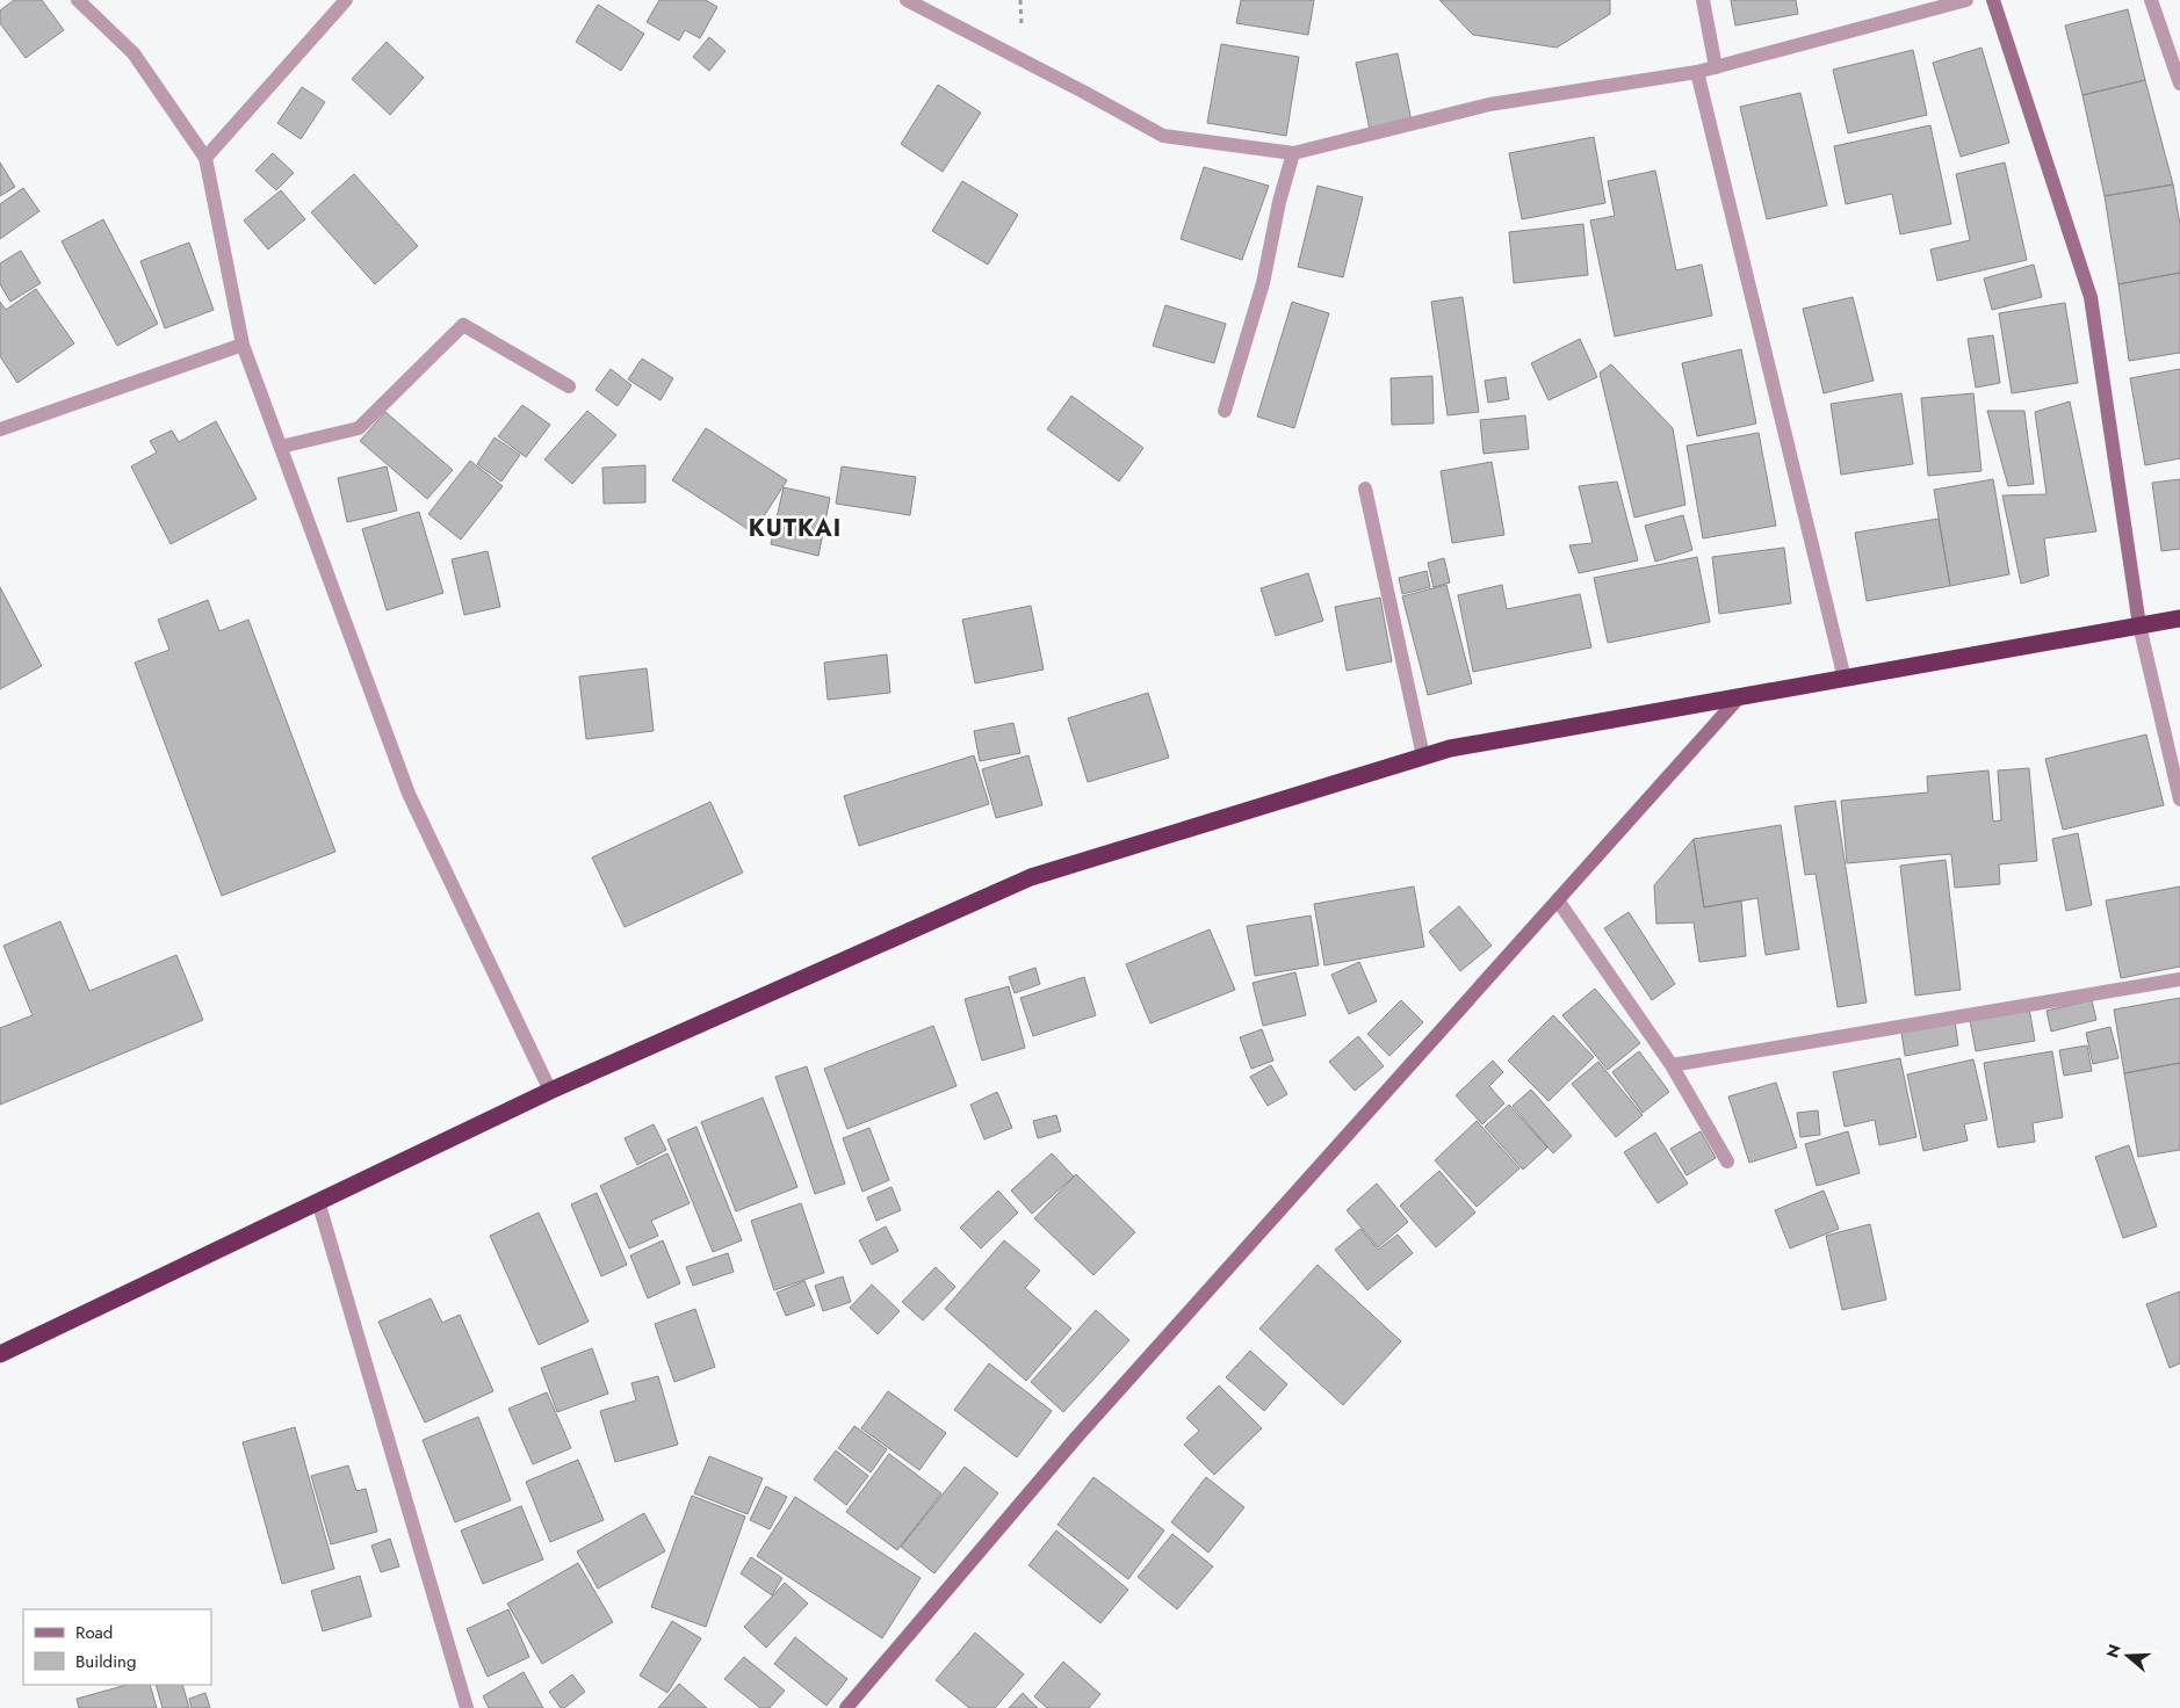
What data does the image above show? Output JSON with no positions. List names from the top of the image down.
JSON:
{
  "districts": ["KUTKAI"],
  "legend": ["Road", "Building"],
  "north": "left"
}
